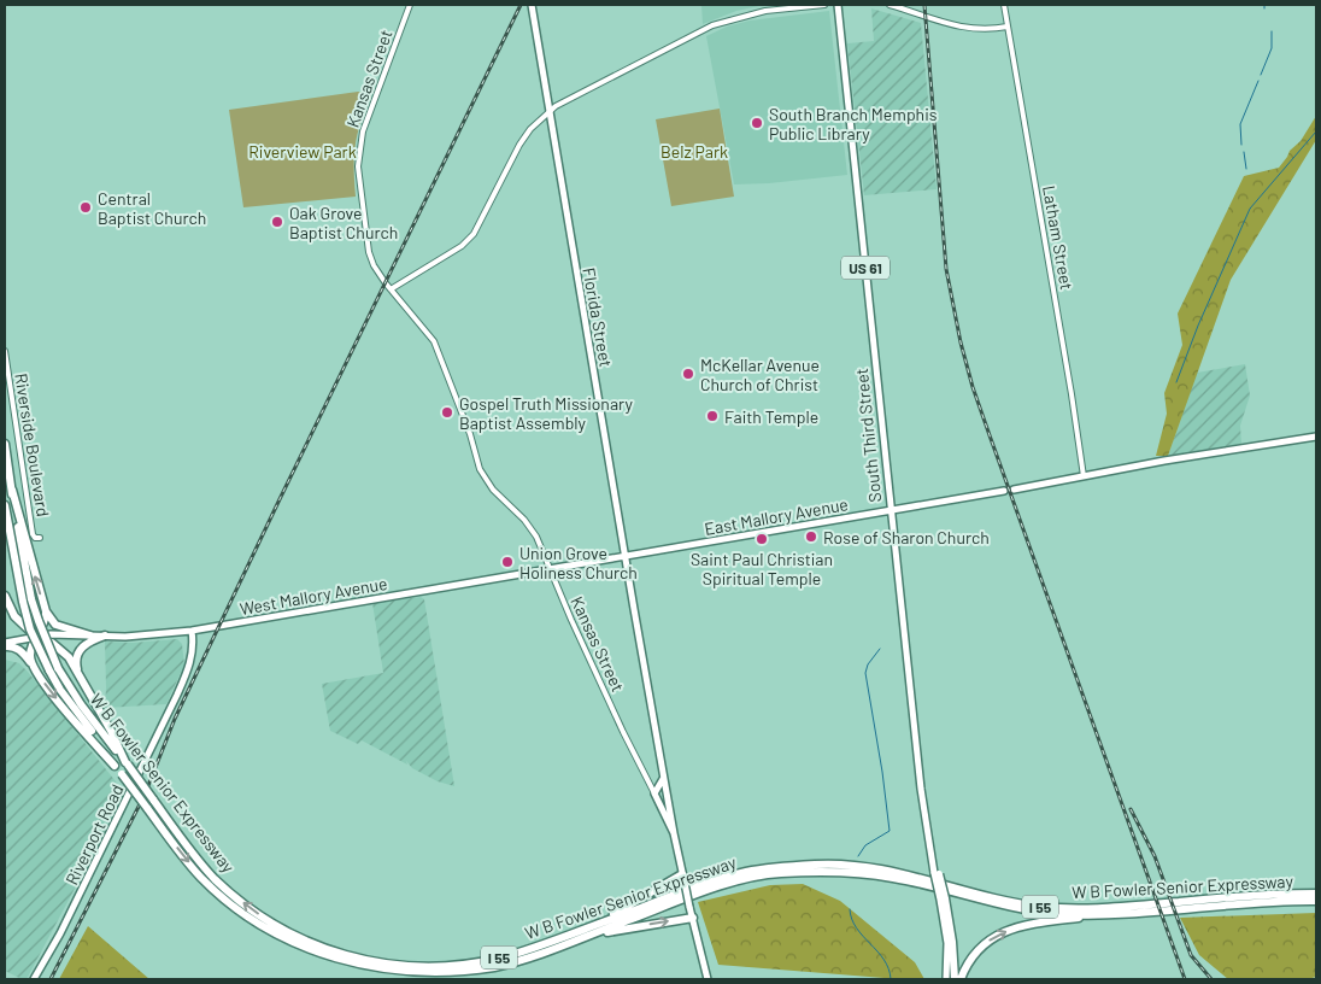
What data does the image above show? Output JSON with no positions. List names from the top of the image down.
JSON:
{
  "streets": {
    "highway": [
      "US 61",
      "South Third Street",
      "W B Fowler Senior Expressway",
      "I 55"
    ],
    "main road": [
      "Kansas Street",
      "Florida Street",
      "East Mallory Avenue",
      "West Mallory Avenue",
      "Riverport Road"
    ],
    "street": ["Latham Street", "Riverside Boulevard"]
  },
  "crossings": [
    ["Kansas Street", "Florida Street"],
    ["Kansas Street", "West Mallory Avenue"],
    ["Florida Street", "East Mallory Avenue"],
    ["Florida Street", "West Mallory Avenue"],
    ["South Third Street", "East Mallory Avenue"],
    ["East Mallory Avenue", "West Mallory Avenue"],
    ["West Mallory Avenue", "Riverport Road"]
  ],
  "parks": ["Riverview Park", "Belz Park"],
  "places": [
    "South Branch Memphis Public Library",
    "Central Baptist Church",
    "Oak Grove Baptist Church",
    "McKellar Avenue Church of Christ",
    "Gospel Truth Missionary Baptist Assembly",
    "Faith Temple",
    "Rose of Sharon Church",
    "Saint Paul Christian Spiritual Temple",
    "Union Grove Holiness Church"
  ]
}
